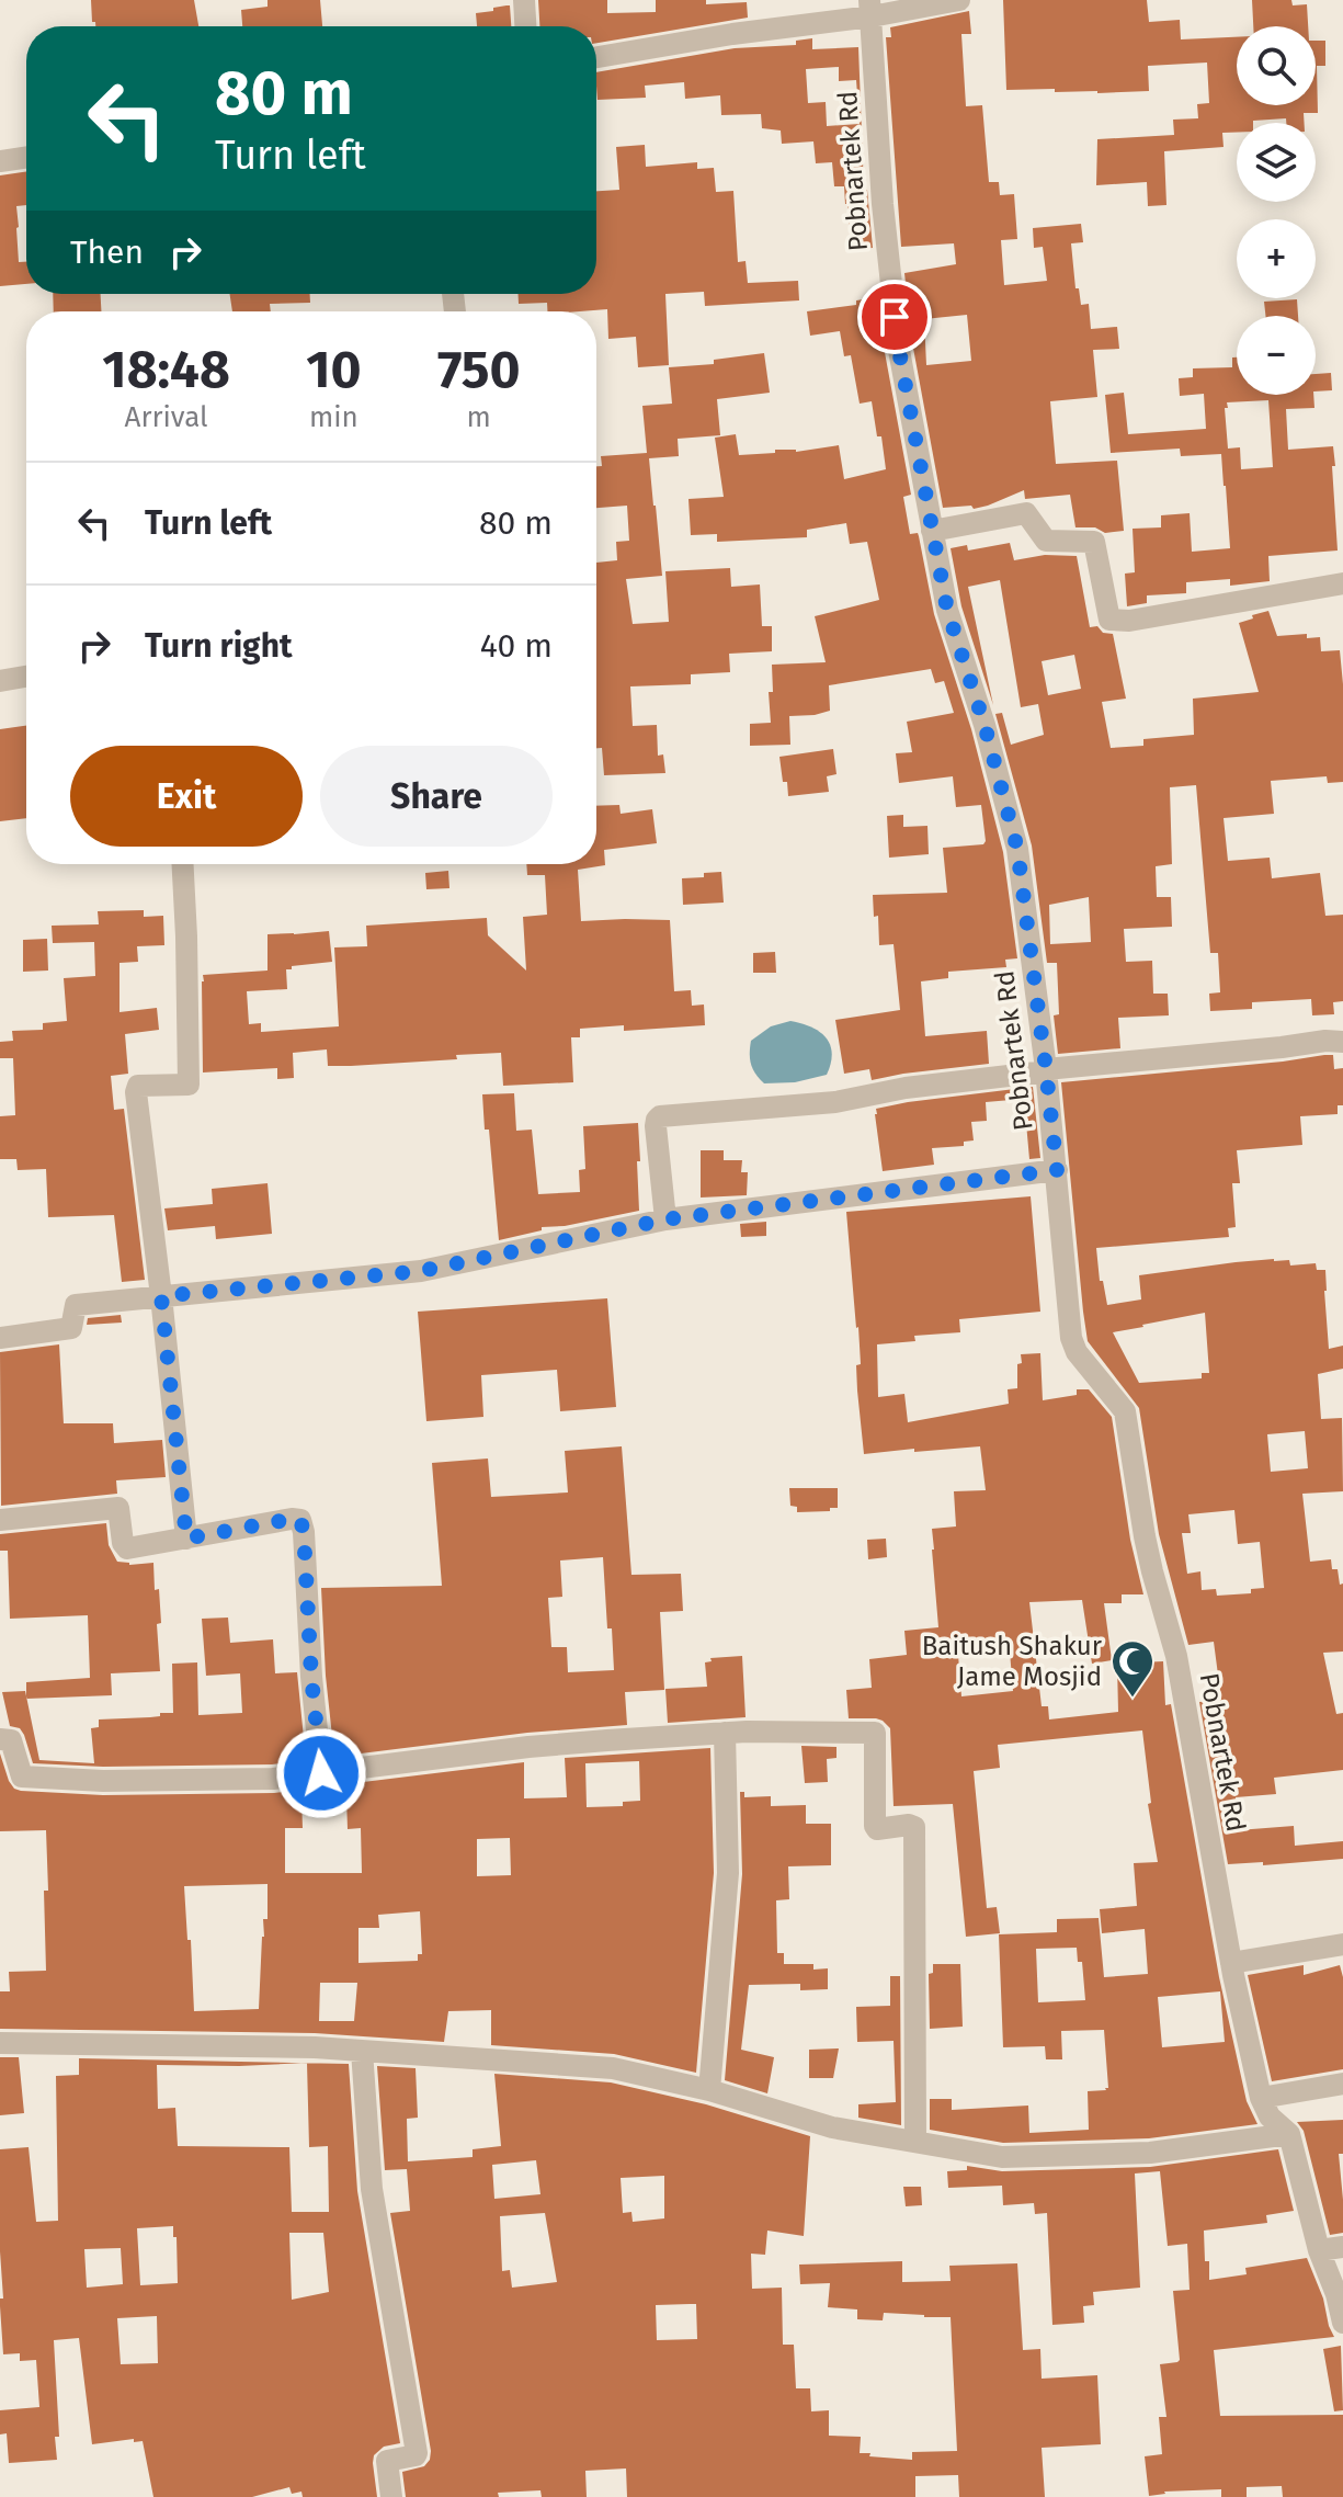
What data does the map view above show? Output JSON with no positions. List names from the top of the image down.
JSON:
{
  "streets": {
    "street": ["Pobnartek Rd"]
  },
  "places": {
    "mosque": ["Baitush Shakur Jame Mosjid"]
  },
  "page": {
    "map_buttons": ["+", "−"],
    "turn": ["80 m", "Turn left"],
    "then": "Then",
    "eta": [
      "18:48",
      "Arrival",
      "10",
      "min",
      "750",
      "m"
    ],
    "list": [
      {
        "name": "Turn left",
        "value": "80 m"
      },
      {
        "name": "Turn right",
        "value": "40 m"
      }
    ],
    "buttons": ["Exit", "Share"]
  }
}
